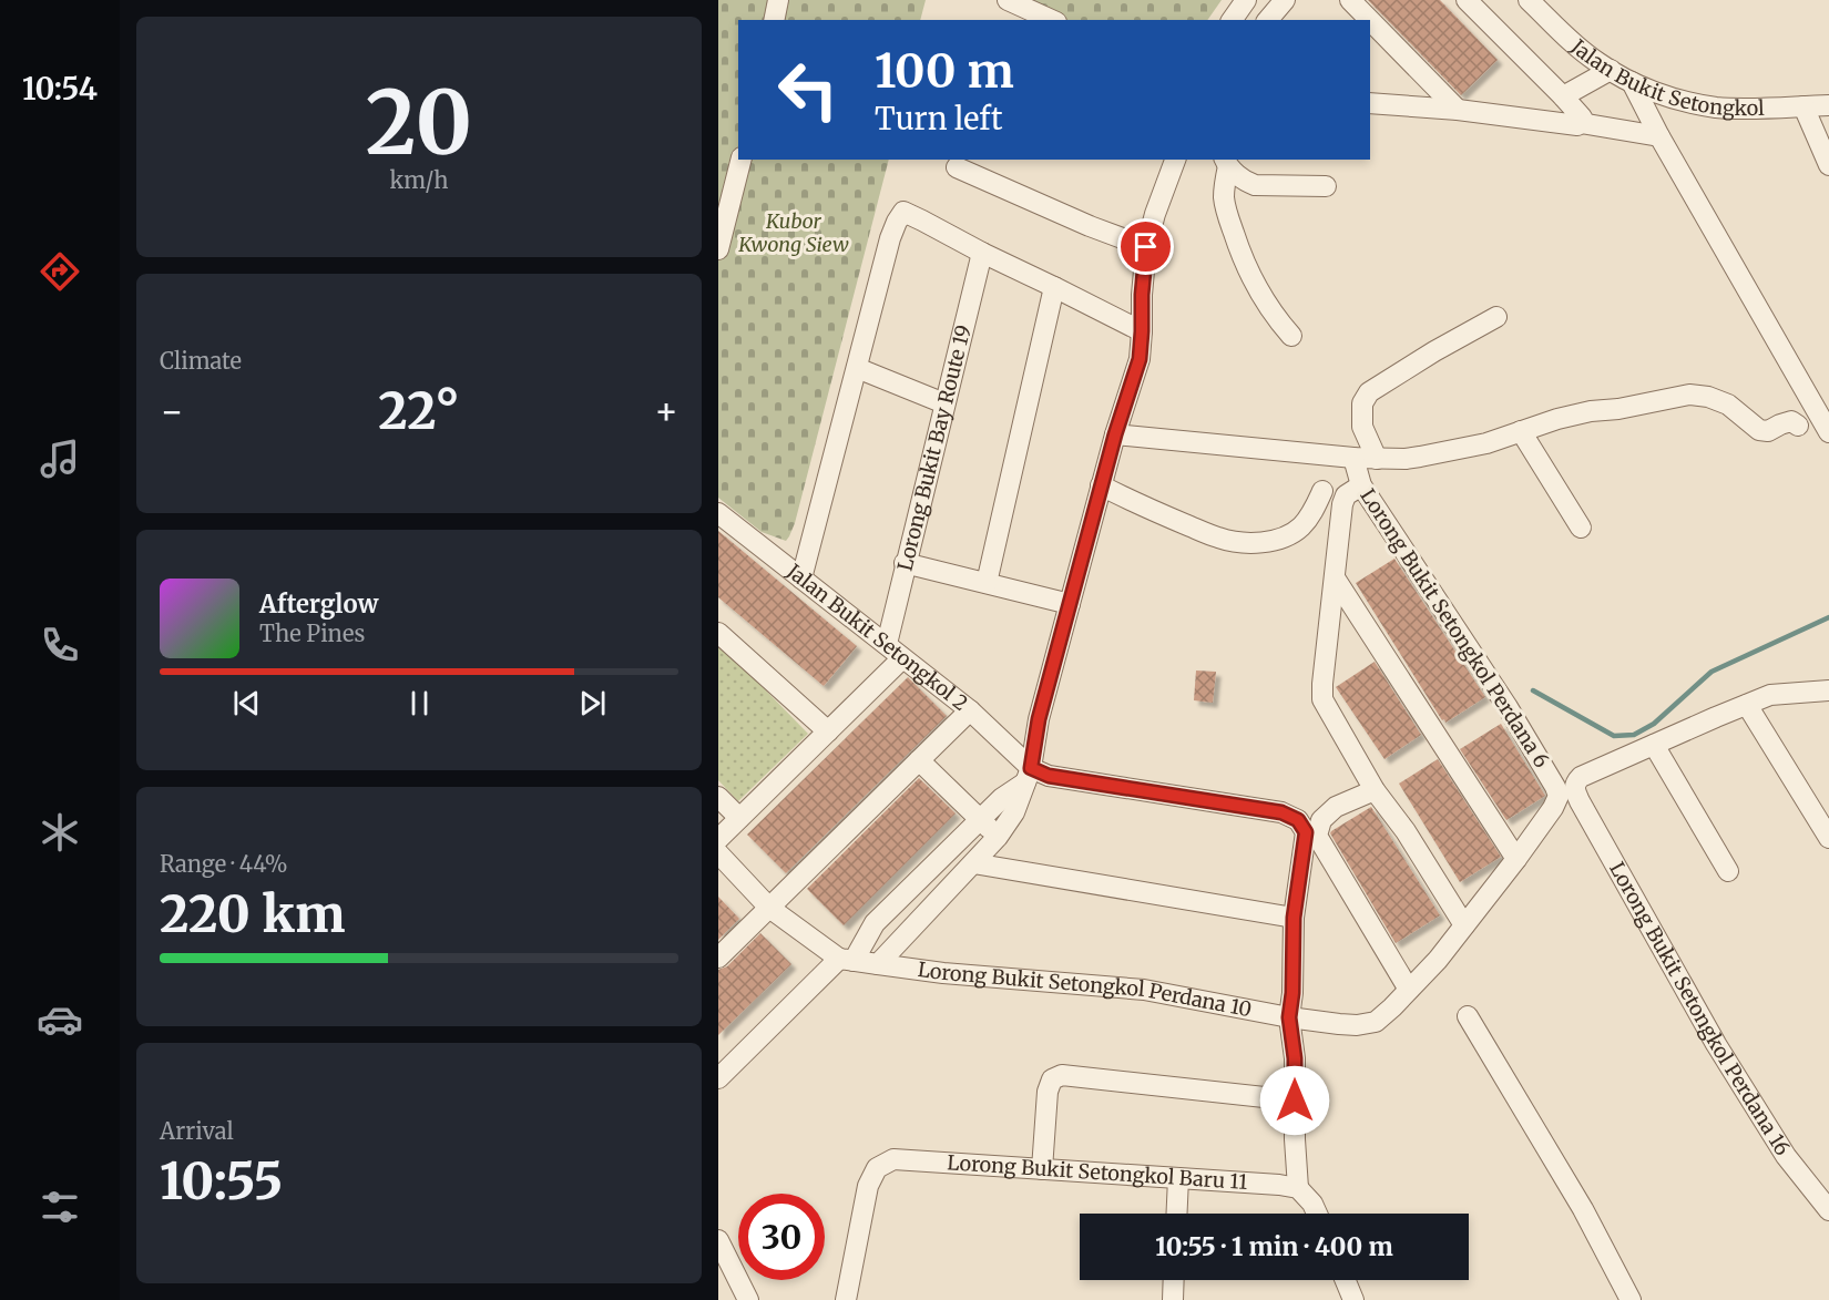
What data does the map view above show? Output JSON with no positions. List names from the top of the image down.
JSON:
{
  "streets": {
    "street": [
      "Jalan Bukit Setongkol",
      "Lorong Bukit Bay Route 19",
      "Lorong Bukit Setongkol Perdana 6",
      "Jalan Bukit Setongkol 2",
      "Lorong Bukit Setongkol Perdana 10",
      "Lorong Bukit Setongkol Perdana 16",
      "Lorong Bukit Setongkol Baru 11"
    ]
  },
  "crossings": [
    ["Lorong Bukit Bay Route 19", "Jalan Bukit Setongkol 2"],
    ["Lorong Bukit Setongkol Perdana 6", "Lorong Bukit Setongkol Perdana 10"]
  ],
  "parks": ["Kubor Kwong Siew"],
  "page": {
    "tabs": "10:54",
    "tile": [
      ["20", "km/h"],
      "Climate",
      ["Range · 44%", "220 km"],
      ["Arrival", "10:55"]
    ],
    "turn": ["100 m", "Turn left"],
    "heat": ["−", "22°", "+"],
    "song": ["Afterglow", "The Pines"],
    "limit": "30",
    "trip": "10:55 · 1 min · 400 m"
  }
}
